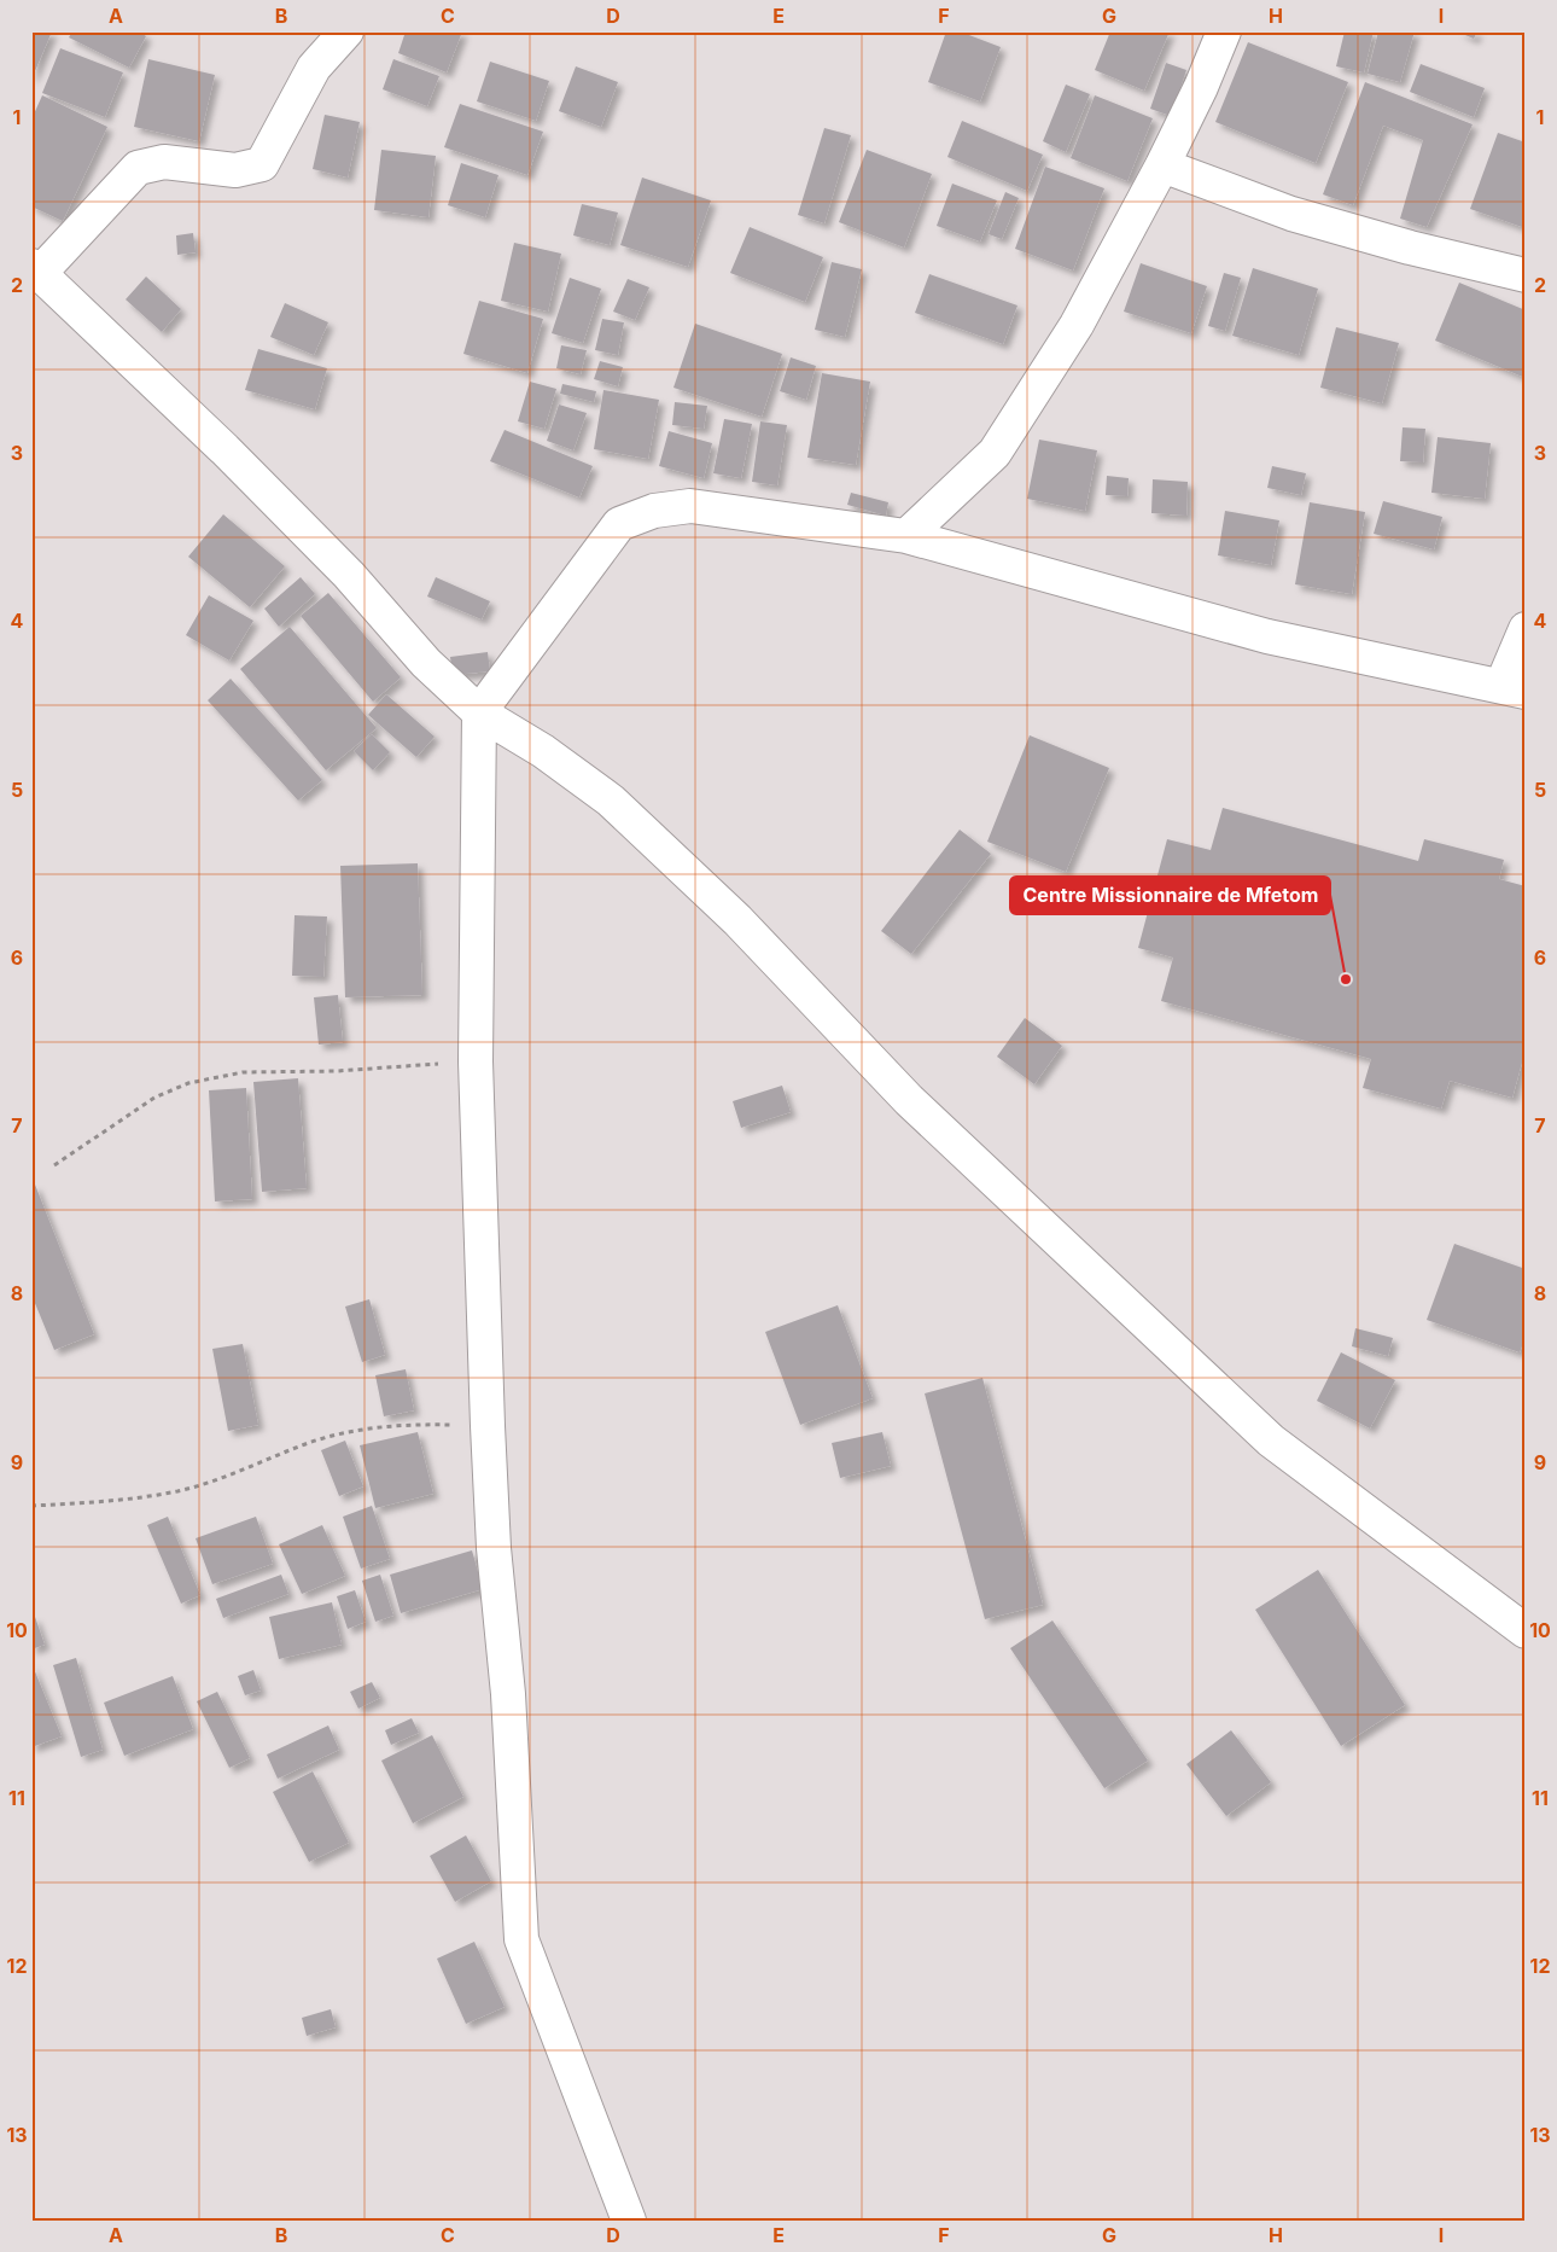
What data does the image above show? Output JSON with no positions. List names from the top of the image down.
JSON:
{
  "places": ["Centre Missionnaire de Mfetom"],
  "grid": {
    "columns": [
      "A",
      "B",
      "C",
      "D",
      "E",
      "F",
      "G",
      "H",
      "I"
    ],
    "rows": [
      "1",
      "2",
      "3",
      "4",
      "5",
      "6",
      "7",
      "8",
      "9",
      "10",
      "11",
      "12",
      "13"
    ]
  }
}
